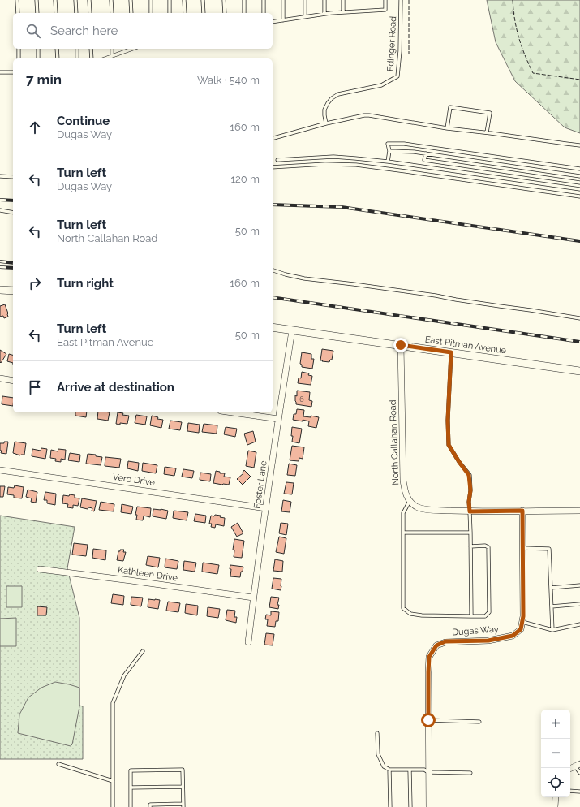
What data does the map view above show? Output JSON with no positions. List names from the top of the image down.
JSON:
{
  "streets": {
    "street": [
      "East Pitman Avenue",
      "North Callahan Road",
      "Vero Drive",
      "Foster Lane",
      "Kathleen Drive",
      "Dugas Way"
    ],
    "lane": ["Edinger Road"]
  },
  "crossings": [
    ["East Pitman Avenue", "North Callahan Road"],
    ["East Pitman Avenue", "Foster Lane"],
    ["Vero Drive", "Foster Lane"],
    ["Foster Lane", "Kathleen Drive"]
  ],
  "house_numbers": ["6"],
  "page": {
    "search": "Search here",
    "heading": ["7 min", "Walk · 540 m"],
    "list": [
      ["Continue", "Dugas Way", "160 m"],
      ["Turn left", "Dugas Way", "120 m"],
      ["Turn left", "North Callahan Road", "50 m"],
      ["Turn right", "160 m"],
      ["Turn left", "East Pitman Avenue", "50 m"],
      "Arrive at destination"
    ],
    "map_buttons": ["+", "−"]
  }
}
